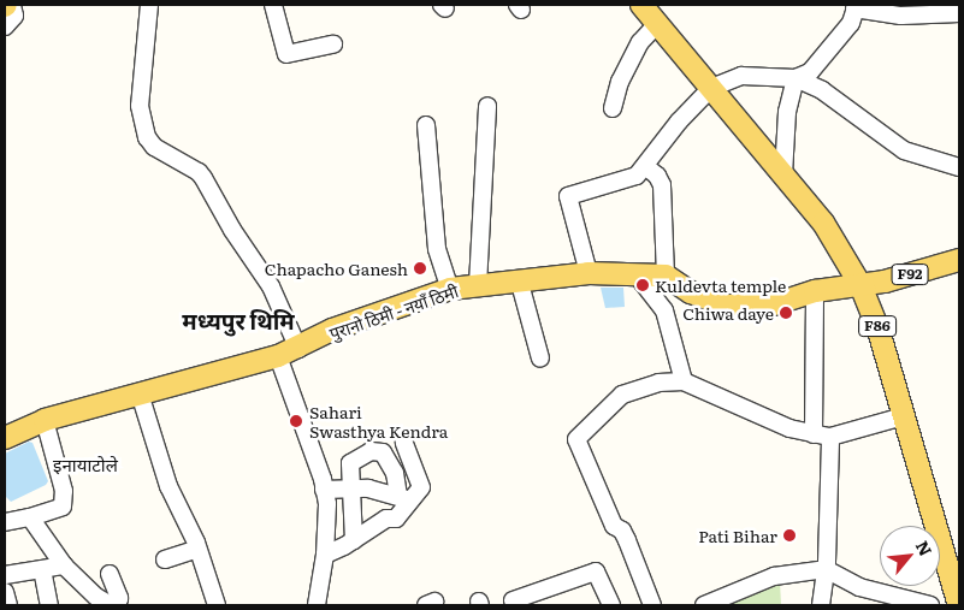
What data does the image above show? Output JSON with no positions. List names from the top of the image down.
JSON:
{
  "streets": {
    "main road": ["F92", "पुरानो ठिमी - नयाँ ठिमी", "F86"]
  },
  "crossings": [
    ["F92", "पुरानो ठिमी - नयाँ ठिमी"],
    ["F92", "F86"]
  ],
  "districts": ["मध्यपुर थिमि", "इनायाटोले"],
  "places": [
    "Chapacho Ganesh",
    "Kuldevta temple",
    "Chiwa daye",
    "Sahari Swasthya Kendra",
    "Pati Bihar"
  ],
  "north": "top right"
}
